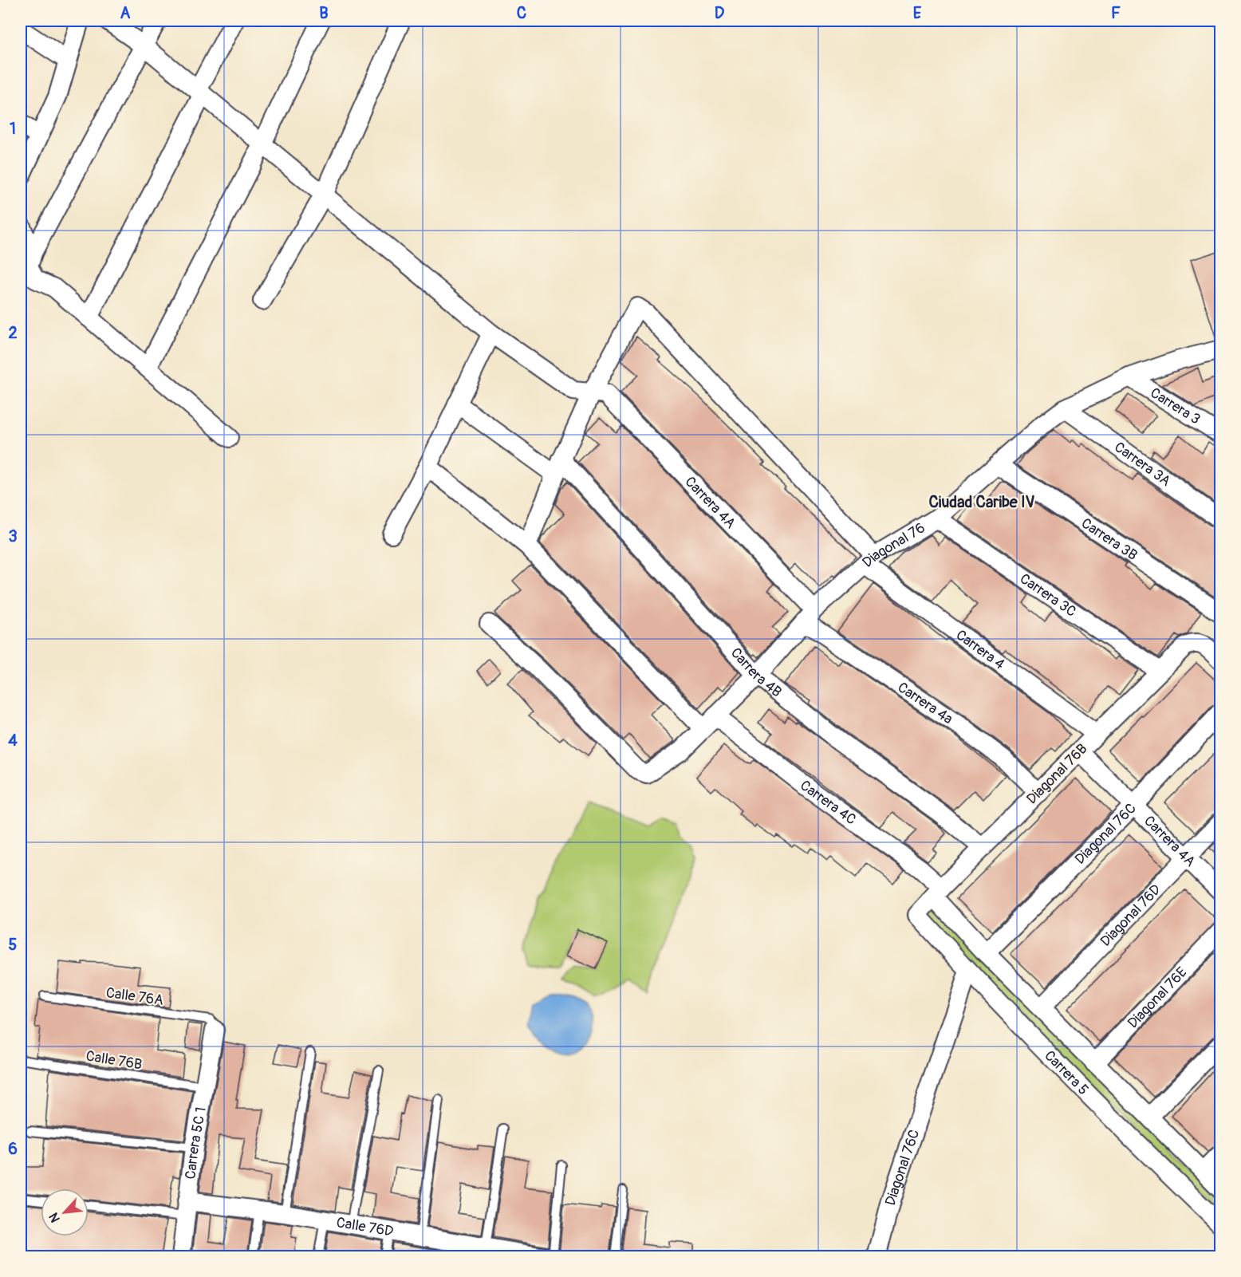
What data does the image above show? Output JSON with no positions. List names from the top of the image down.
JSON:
{
  "streets": {
    "street": [
      "Carrera 3",
      "Carrera 3A",
      "Carrera 4A",
      "Carrera 3B",
      "Diagonal 76",
      "Carrera 3C",
      "Carrera 4",
      "Carrera 4B",
      "Carrera 4a",
      "Diagonal 76B",
      "Carrera 4C",
      "Diagonal 76C",
      "Diagonal 76D",
      "Diagonal 76E",
      "Carrera 5",
      "Carrera 5C 1",
      "Calle 76D"
    ],
    "lane": ["Calle 76A", "Calle 76B"]
  },
  "crossings": [
    ["Carrera 3", "Diagonal 76"],
    ["Carrera 3A", "Diagonal 76"],
    ["Carrera 4A", "Diagonal 76"],
    ["Carrera 4A", "Carrera 4"],
    ["Carrera 4A", "Carrera 4a"],
    ["Carrera 4A", "Diagonal 76B"],
    ["Carrera 4A", "Diagonal 76C"],
    ["Carrera 4A", "Diagonal 76D"],
    ["Carrera 3B", "Diagonal 76"],
    ["Diagonal 76", "Carrera 3C"],
    ["Diagonal 76", "Carrera 4"],
    ["Diagonal 76", "Carrera 4B"],
    ["Diagonal 76", "Carrera 4a"],
    ["Diagonal 76", "Carrera 4C"],
    ["Carrera 3C", "Diagonal 76B"],
    ["Carrera 4", "Diagonal 76B"],
    ["Carrera 4B", "Diagonal 76B"],
    ["Carrera 4a", "Diagonal 76B"],
    ["Diagonal 76B", "Carrera 4C"],
    ["Diagonal 76B", "Carrera 5"],
    ["Carrera 4C", "Carrera 5"],
    ["Diagonal 76C", "Carrera 5"],
    ["Diagonal 76D", "Carrera 5"],
    ["Calle 76A", "Carrera 5C 1"],
    ["Diagonal 76E", "Carrera 5"],
    ["Calle 76B", "Carrera 5C 1"],
    ["Carrera 5C 1", "Calle 76D"]
  ],
  "districts": ["Ciudad Caribe IV"],
  "north": "bottom left",
  "grid": {
    "columns": [
      "A",
      "B",
      "C",
      "D",
      "E",
      "F"
    ],
    "rows": [
      "1",
      "2",
      "3",
      "4",
      "5",
      "6"
    ]
  }
}
